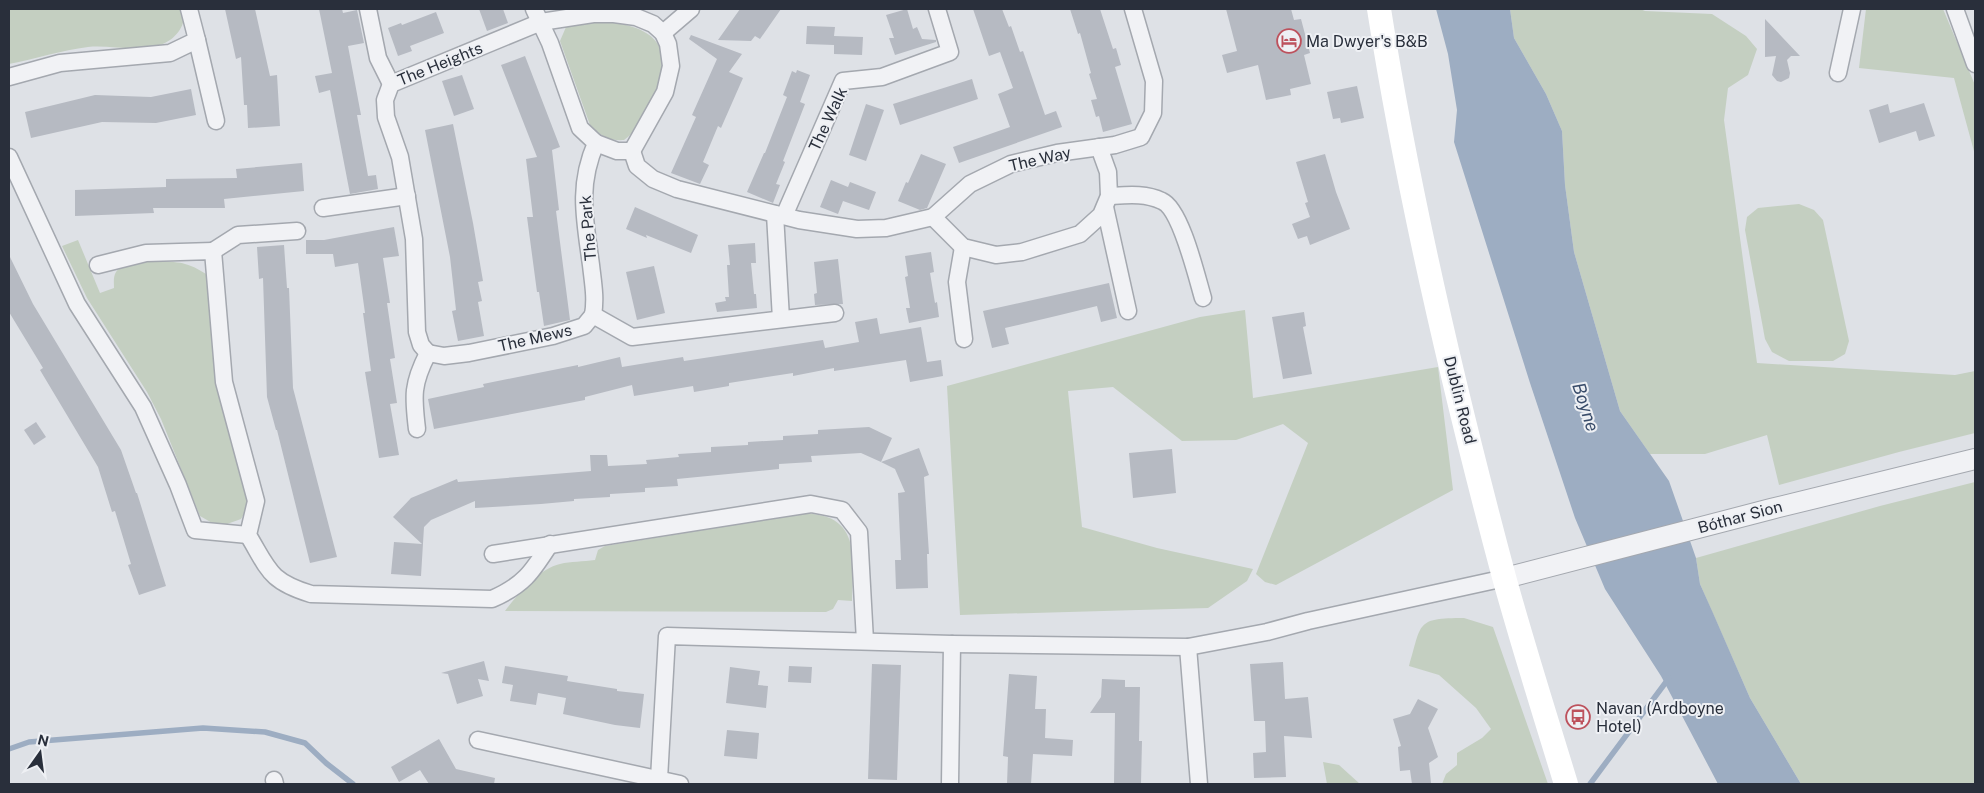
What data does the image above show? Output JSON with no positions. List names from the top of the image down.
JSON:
{
  "streets": {
    "main road": ["Dublin Road"],
    "street": [
      "The Heights",
      "The Walk",
      "The Way",
      "The Park",
      "The Mews",
      "Bóthar Sion"
    ]
  },
  "crossings": [
    ["The Heights", "The Mews"],
    ["The Walk", "The Way"],
    ["The Park", "The Mews"],
    ["Dublin Road", "Bóthar Sion"]
  ],
  "water": ["Boyne"],
  "places": {
    "hotel": ["Ma Dwyer's B&B"],
    "bus stop": ["Navan (Ardboyne Hotel)"]
  },
  "north": "top"
}
